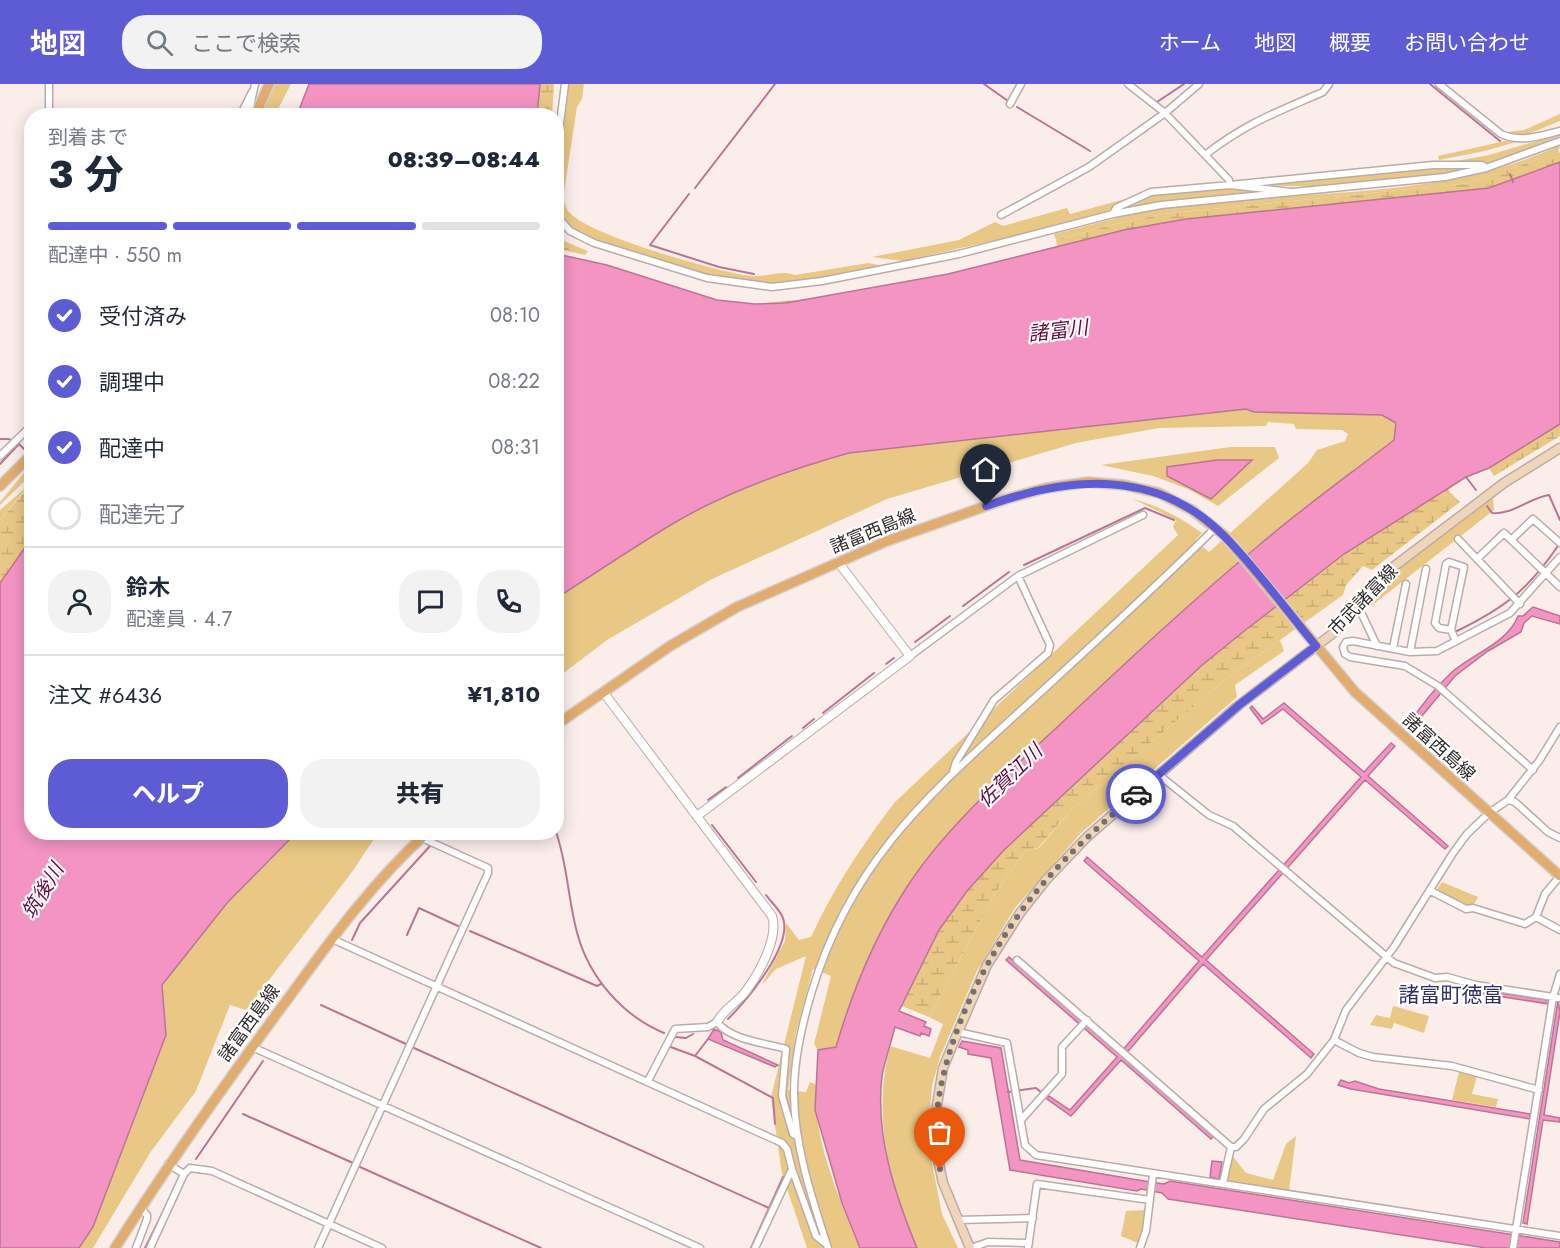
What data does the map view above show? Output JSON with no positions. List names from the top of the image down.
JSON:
{
  "streets": {
    "main road": ["諸富西島線", "市武諸富線"]
  },
  "crossings": [
    ["諸富西島線", "市武諸富線"]
  ],
  "districts": ["諸富町徳富"],
  "water": ["諸富川", "佐賀江川", "筑後川"],
  "page": {
    "header": "地図",
    "search": "ここで検索",
    "nav": [
      "ホーム",
      "地図",
      "概要",
      "お問い合わせ"
    ],
    "heading": ["3 分", "到着まで", "08:39–08:44"],
    "panel": [
      "鈴木",
      "配達員 · 4.7",
      "注文 #6436",
      "¥1,810"
    ],
    "bar": "配達中 · 550 m",
    "list": [
      ["受付済み", "08:10"],
      ["調理中", "08:22"],
      ["配達中", "08:31"],
      "配達完了"
    ],
    "buttons": ["ヘルプ", "共有"]
  }
}
